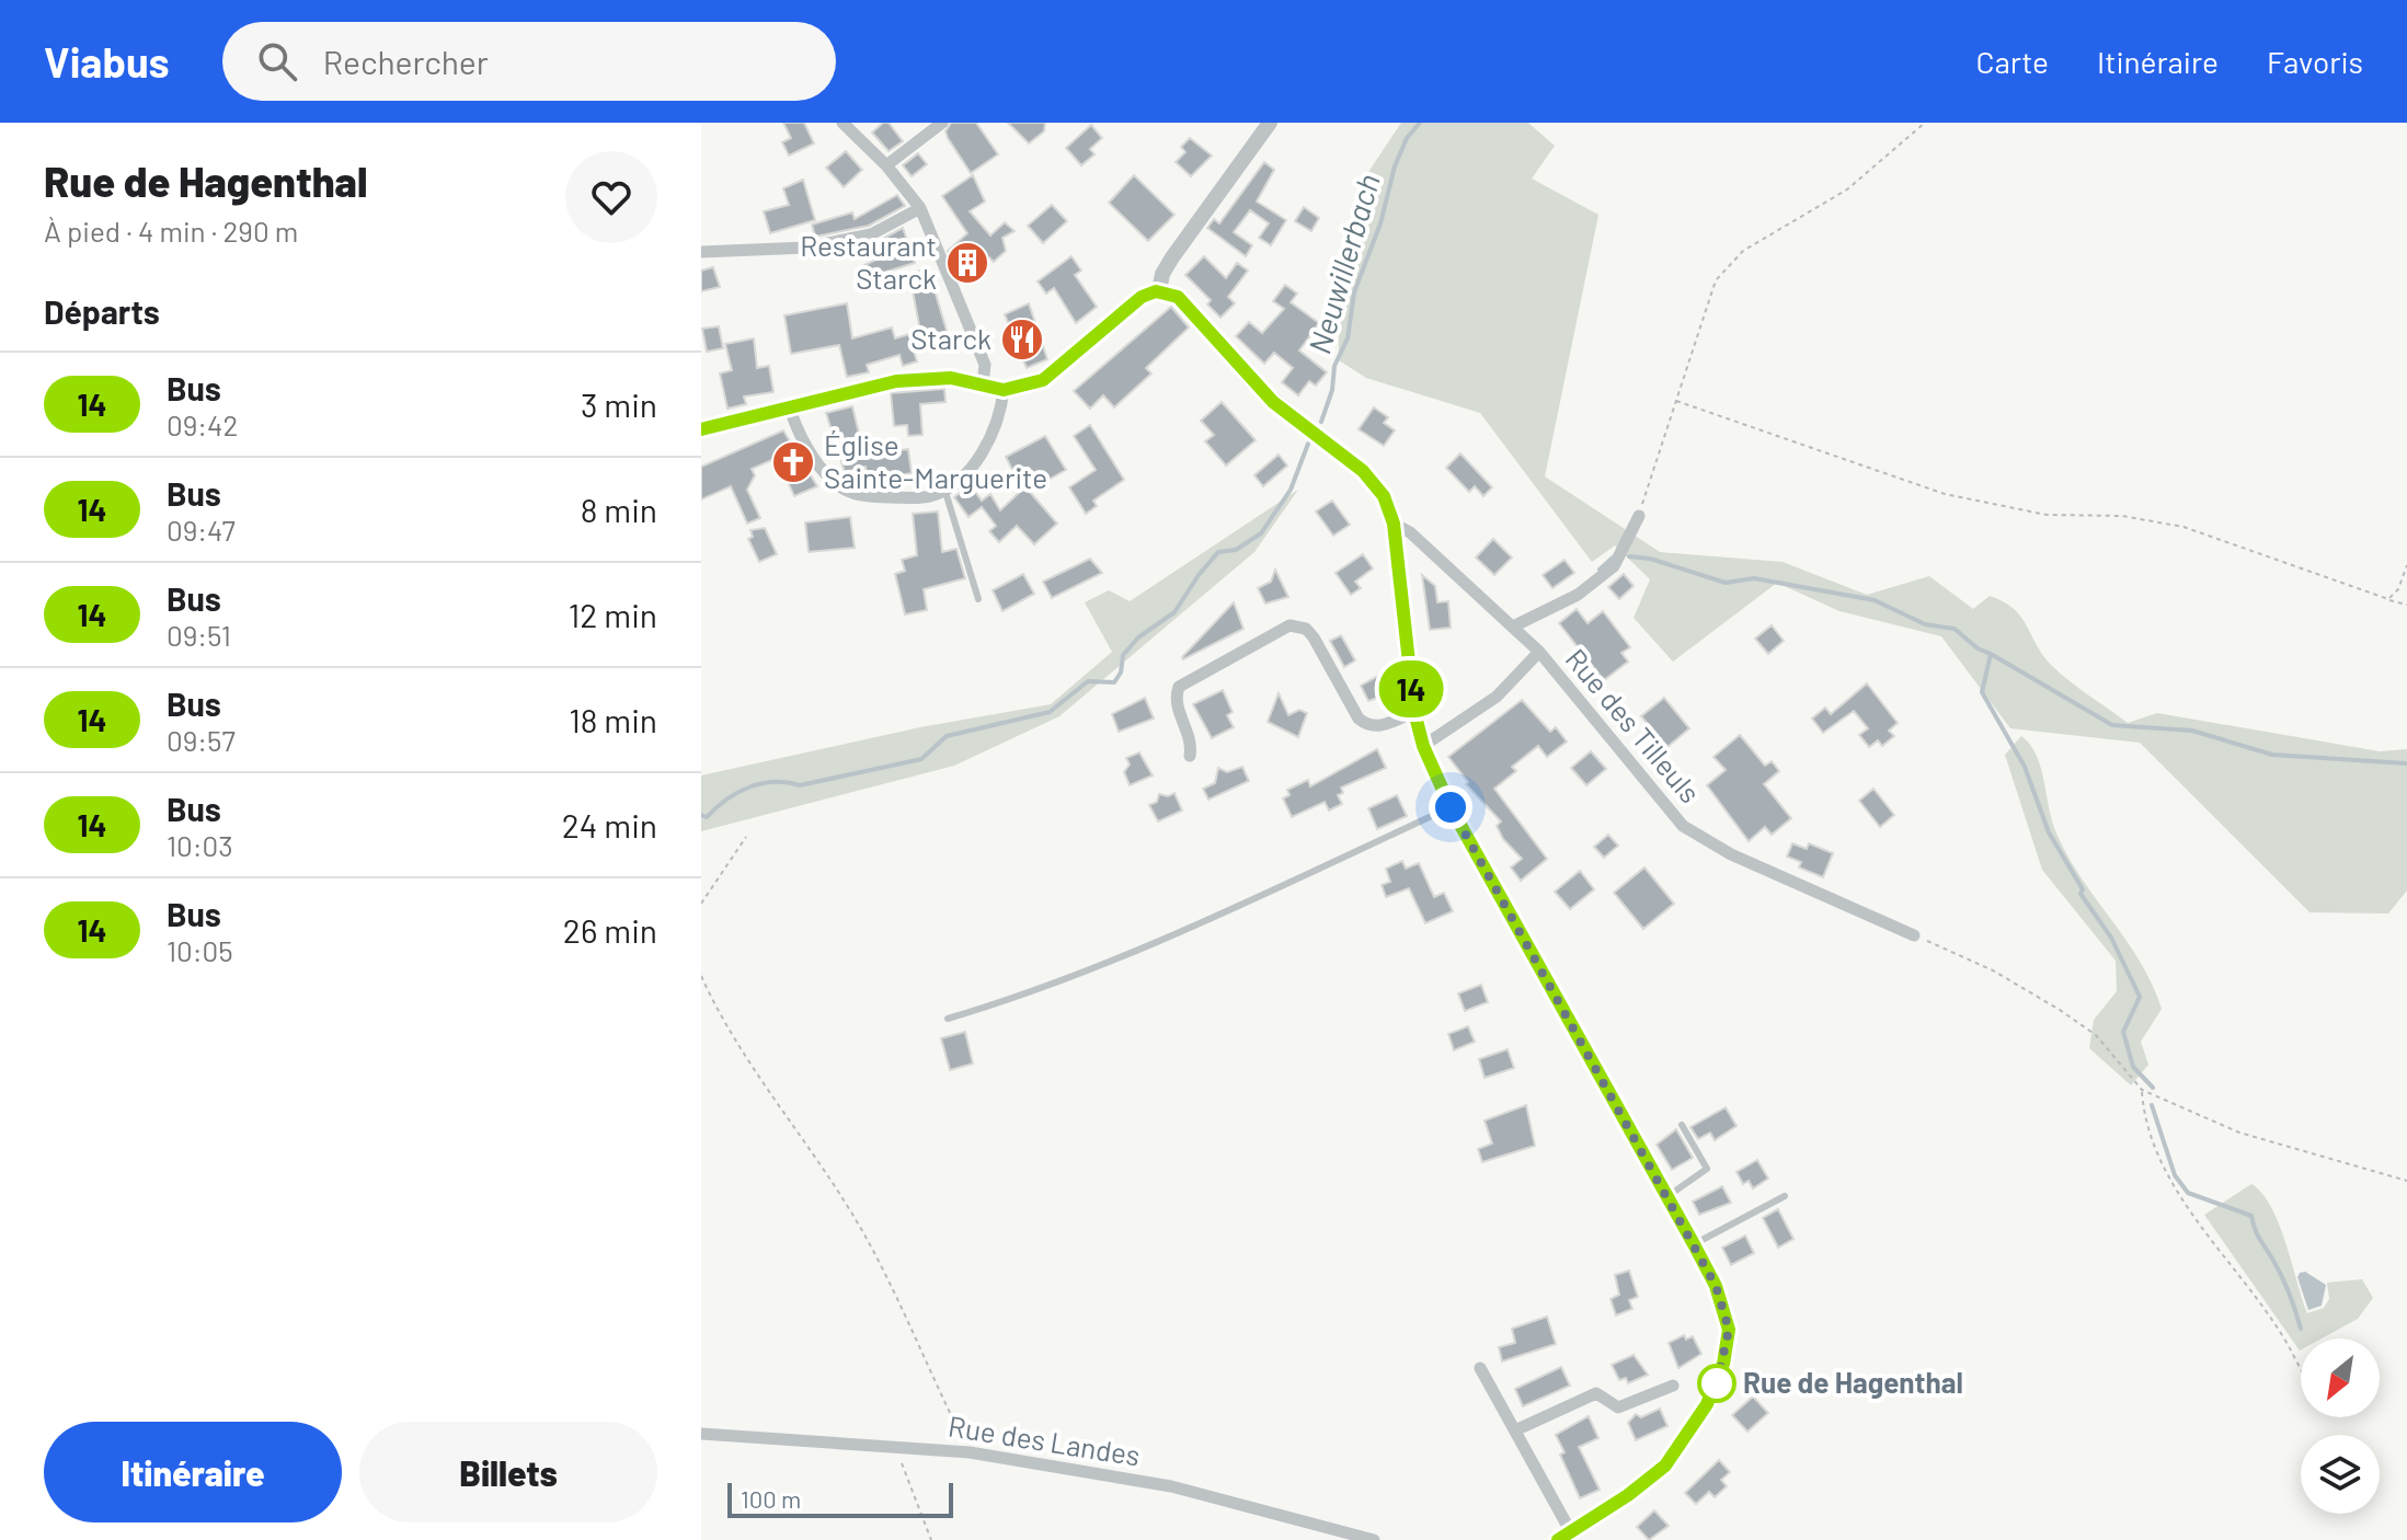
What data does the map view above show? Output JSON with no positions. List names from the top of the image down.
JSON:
{
  "streets": {
    "street": ["Rue des Tilleuls", "Rue des Landes"]
  },
  "water": ["Neuwillerbach"],
  "places": {
    "building": ["Restaurant Starck"],
    "restaurant": ["Starck"],
    "church": ["Église Sainte-Marguerite"],
    "other": ["Rue de Hagenthal"]
  },
  "lines": ["bus line 14"],
  "scale_bar": "100 m",
  "north": "bottom left",
  "page": {
    "header": "Viabus",
    "search": "Rechercher",
    "nav": ["Carte", "Itinéraire", "Favoris"],
    "heading": [
      ["Rue de Hagenthal", "À pied · 4 min · 290 m"],
      "Départs"
    ],
    "on_map": "14",
    "list": [
      {
        "mark": "14",
        "name": "Bus",
        "note": "09:42",
        "value": "3 min"
      },
      {
        "mark": "14",
        "name": "Bus",
        "note": "09:47",
        "value": "8 min"
      },
      {
        "mark": "14",
        "name": "Bus",
        "note": "09:51",
        "value": "12 min"
      },
      {
        "mark": "14",
        "name": "Bus",
        "note": "09:57",
        "value": "18 min"
      },
      {
        "mark": "14",
        "name": "Bus",
        "note": "10:03",
        "value": "24 min"
      },
      {
        "mark": "14",
        "name": "Bus",
        "note": "10:05",
        "value": "26 min"
      }
    ],
    "buttons": ["Itinéraire", "Billets"],
    "scale": "100 m"
  }
}
